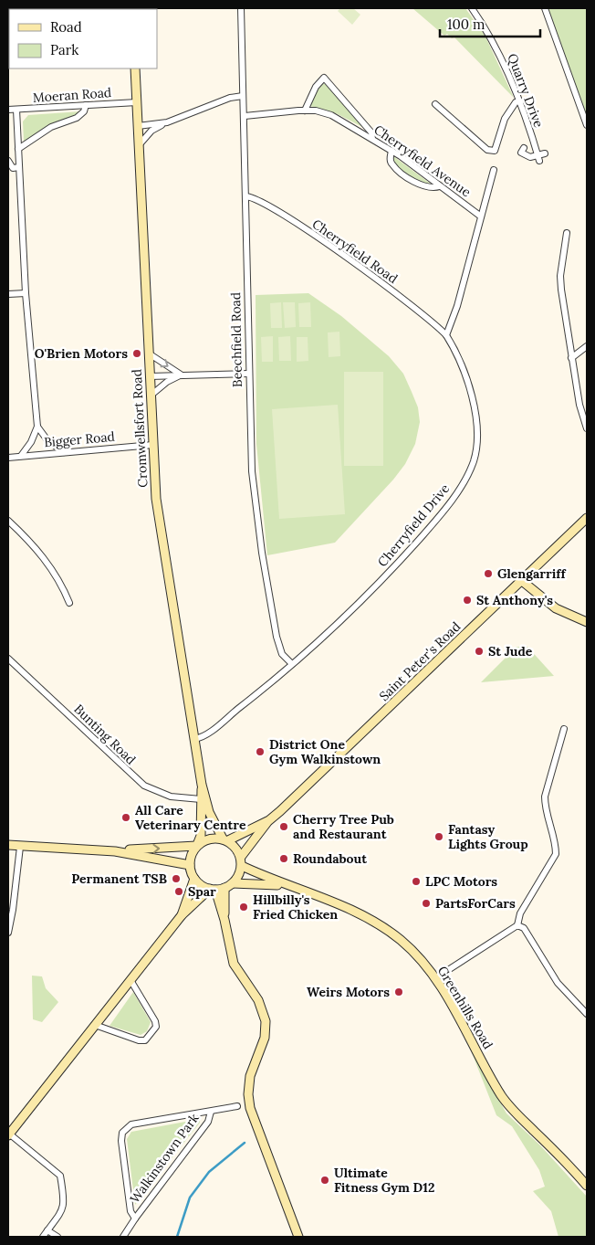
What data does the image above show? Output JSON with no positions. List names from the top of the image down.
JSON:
{
  "streets": {
    "main road": ["Cromwellsfort Road", "Saint Peter's Road", "Greenhills Road"],
    "street": [
      "Quarry Drive",
      "Moeran Road",
      "Cherryfield Avenue",
      "Cherryfield Road",
      "Beechfield Road",
      "Bigger Road",
      "Cherryfield Drive",
      "Bunting Road",
      "Walkinstown Park"
    ]
  },
  "crossings": [
    ["Moeran Road", "Cromwellsfort Road"],
    ["Cherryfield Avenue", "Beechfield Road"],
    ["Cherryfield Road", "Beechfield Road"],
    ["Cherryfield Road", "Cherryfield Drive"],
    ["Beechfield Road", "Cherryfield Drive"],
    ["Cromwellsfort Road", "Bigger Road"],
    ["Cromwellsfort Road", "Cherryfield Drive"],
    ["Cromwellsfort Road", "Saint Peter's Road"],
    ["Cromwellsfort Road", "Bunting Road"],
    ["Cromwellsfort Road", "Greenhills Road"],
    ["Saint Peter's Road", "Greenhills Road"]
  ],
  "places": [
    "O'Brien Motors",
    "Glengarriff",
    "St Anthony's",
    "St Jude",
    "District One Gym Walkinstown",
    "All Care Veterinary Centre",
    "Cherry Tree Pub and Restaurant",
    "Fantasy Lights Group",
    "Roundabout",
    "Permanent TSB",
    "LPC Motors",
    "Spar",
    "PartsForCars",
    "Hillbilly's Fried Chicken",
    "Weirs Motors",
    "Ultimate Fitness Gym D12"
  ],
  "legend": ["Road", "Park"],
  "scale_bar": "100 m"
}
